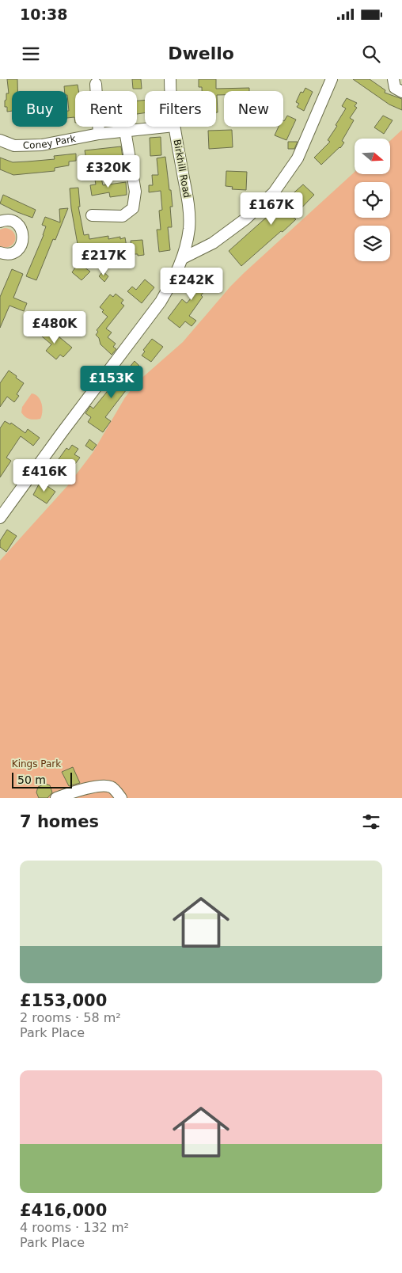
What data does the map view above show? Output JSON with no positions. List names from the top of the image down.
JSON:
{
  "streets": {
    "street": ["Coney Park", "Birkhill Road"]
  },
  "parks": ["Kings Park"],
  "scale_bar": "50 m",
  "north": "right",
  "page": {
    "status": "10:38",
    "header": "Dwello",
    "chip": [
      "Buy",
      "Rent",
      "Filters",
      "New"
    ],
    "price": [
      "£320K",
      "£167K",
      "£217K",
      "£242K",
      "£480K",
      "£153K",
      "£416K"
    ],
    "scale": "50 m",
    "heading": "7 homes",
    "list": [
      {
        "name": "£153,000",
        "note": "2 rooms · 58 m² · Park Place"
      },
      {
        "name": "£416,000",
        "note": "4 rooms · 132 m² · Park Place"
      }
    ]
  }
}
